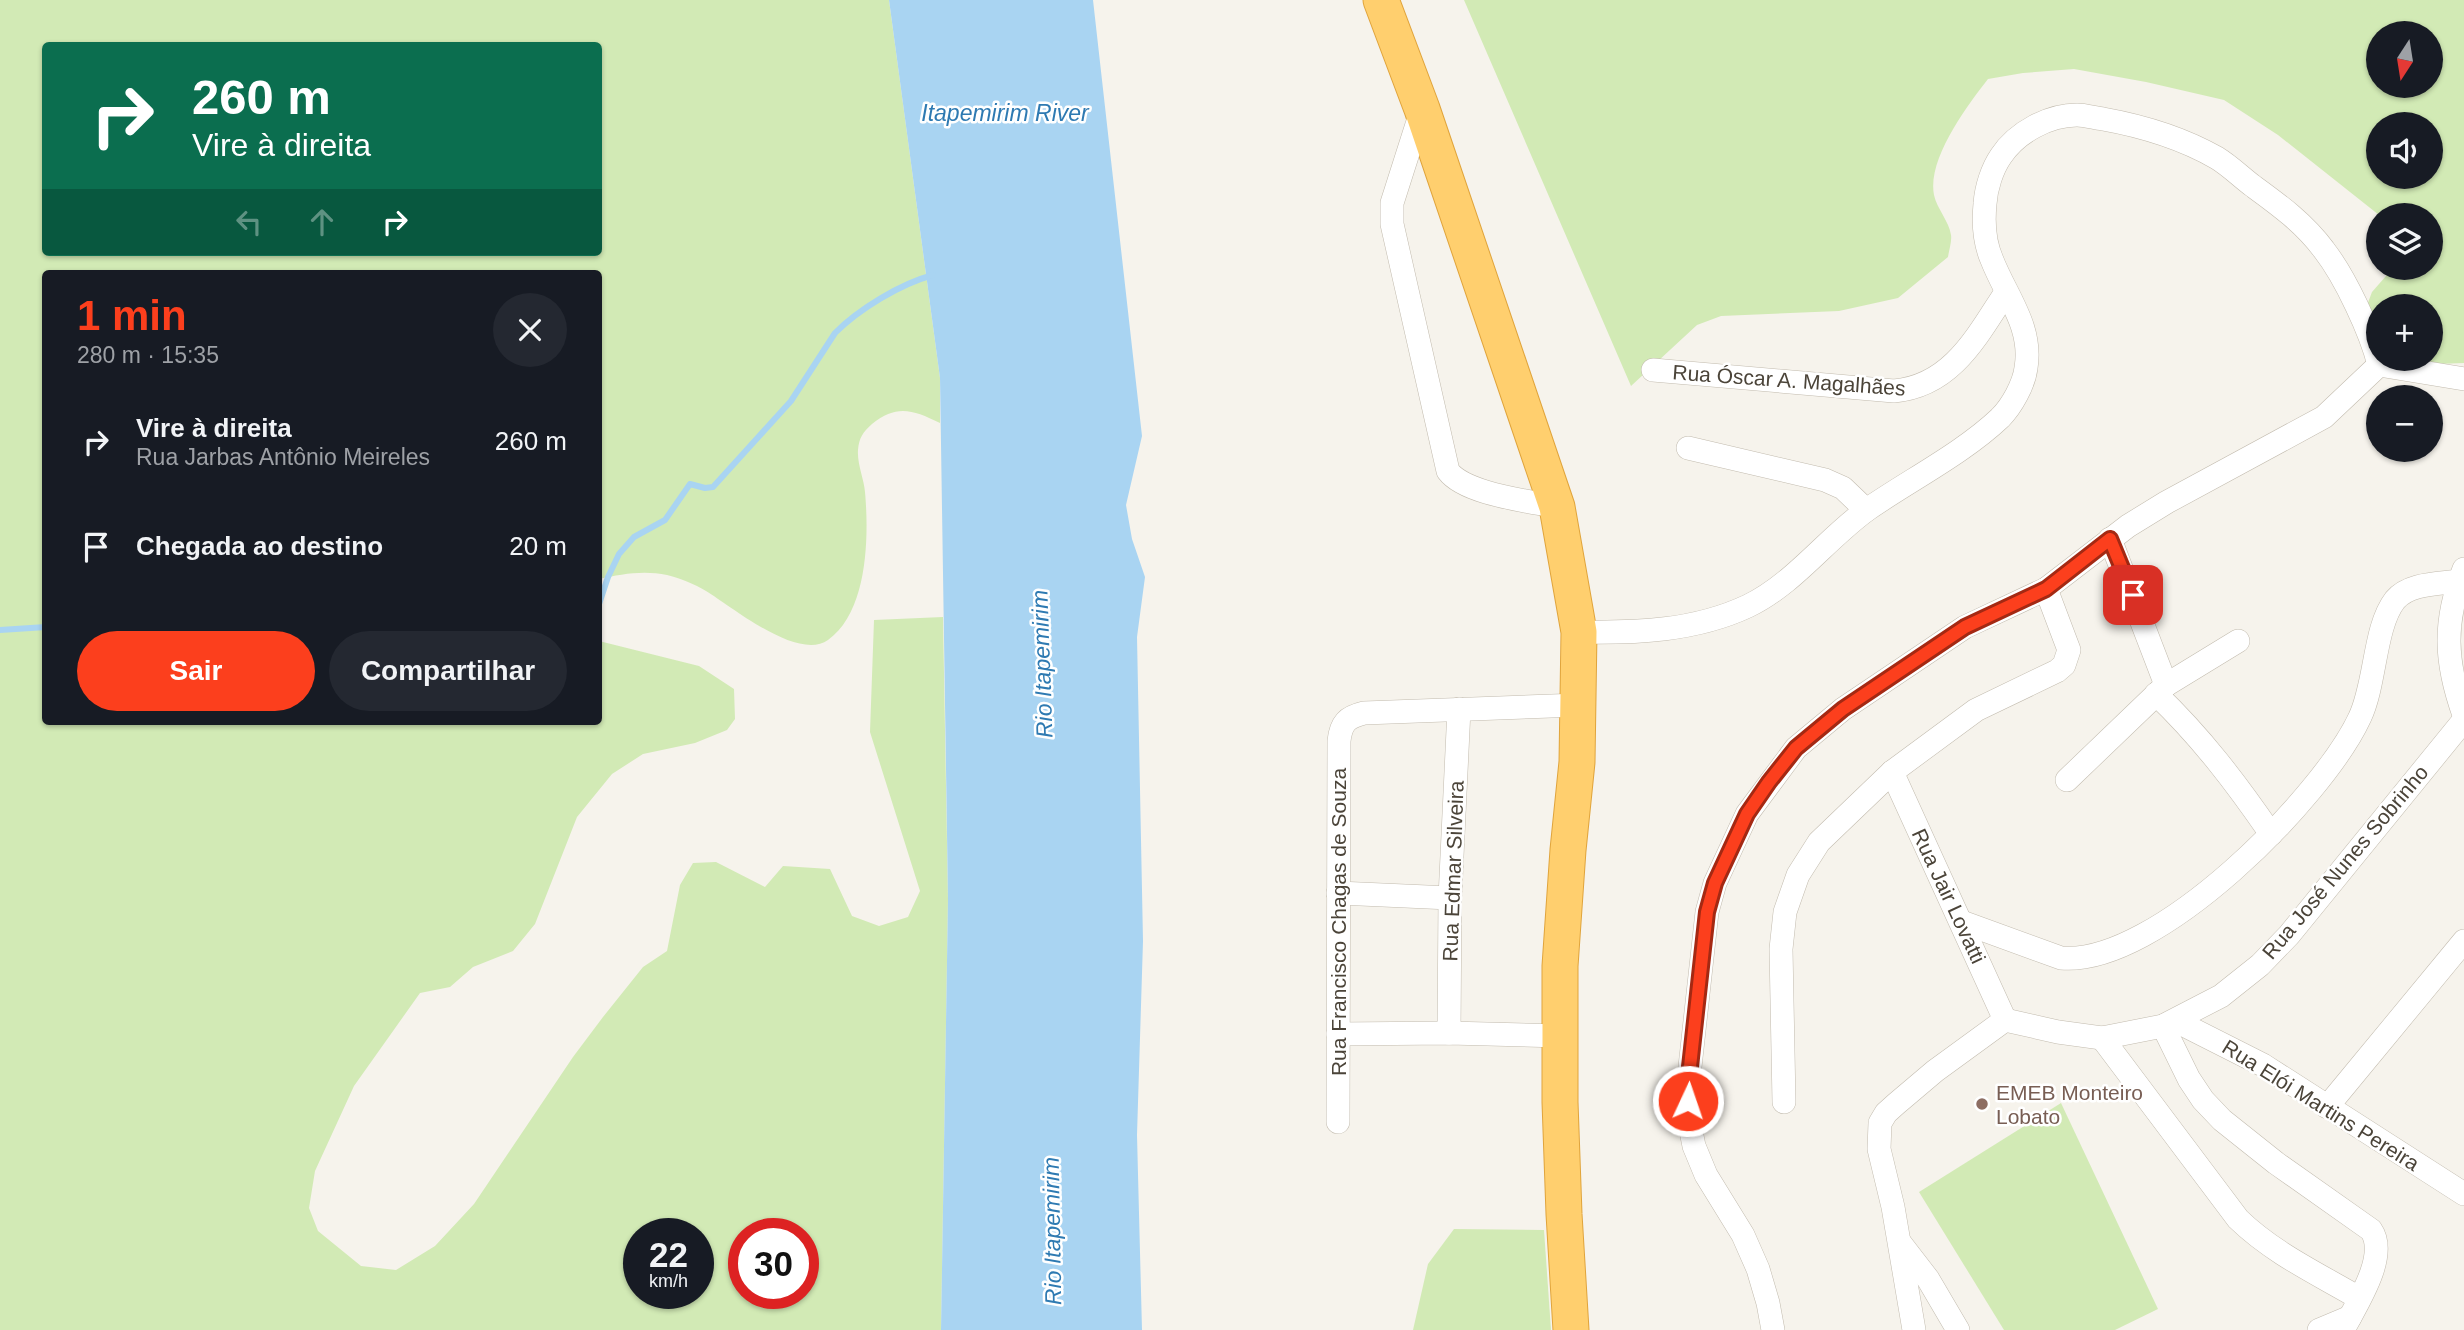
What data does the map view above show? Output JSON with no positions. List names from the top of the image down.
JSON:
{
  "streets": {
    "street": [
      "Rua Óscar A. Magalhães",
      "Rua José Nunes Sobrinho",
      "Rua Edmar Silveira",
      "Rua Jair Lovatti",
      "Rua Francisco Chagas de Souza",
      "Rua Elói Martins Pereira"
    ]
  },
  "crossings": [
    ["Rua José Nunes Sobrinho", "Rua Jair Lovatti"],
    ["Rua José Nunes Sobrinho", "Rua Elói Martins Pereira"],
    ["Rua Edmar Silveira", "Rua Francisco Chagas de Souza"]
  ],
  "water": ["Itapemirim River", "Rio Itapemirim"],
  "places": ["EMEB Monteiro Lobato"],
  "north": "bottom",
  "page": {
    "map_buttons": ["+", "−"],
    "turn": ["260 m", "Vire à direita"],
    "heading": ["1 min", "280 m · 15:35"],
    "list": [
      {
        "name": "Vire à direita",
        "note": "Rua Jarbas Antônio Meireles",
        "value": "260 m"
      },
      {
        "name": "Chegada ao destino",
        "value": "20 m"
      }
    ],
    "buttons": ["Sair", "Compartilhar"],
    "speed": "22 km/h",
    "limit": "30"
  }
}
